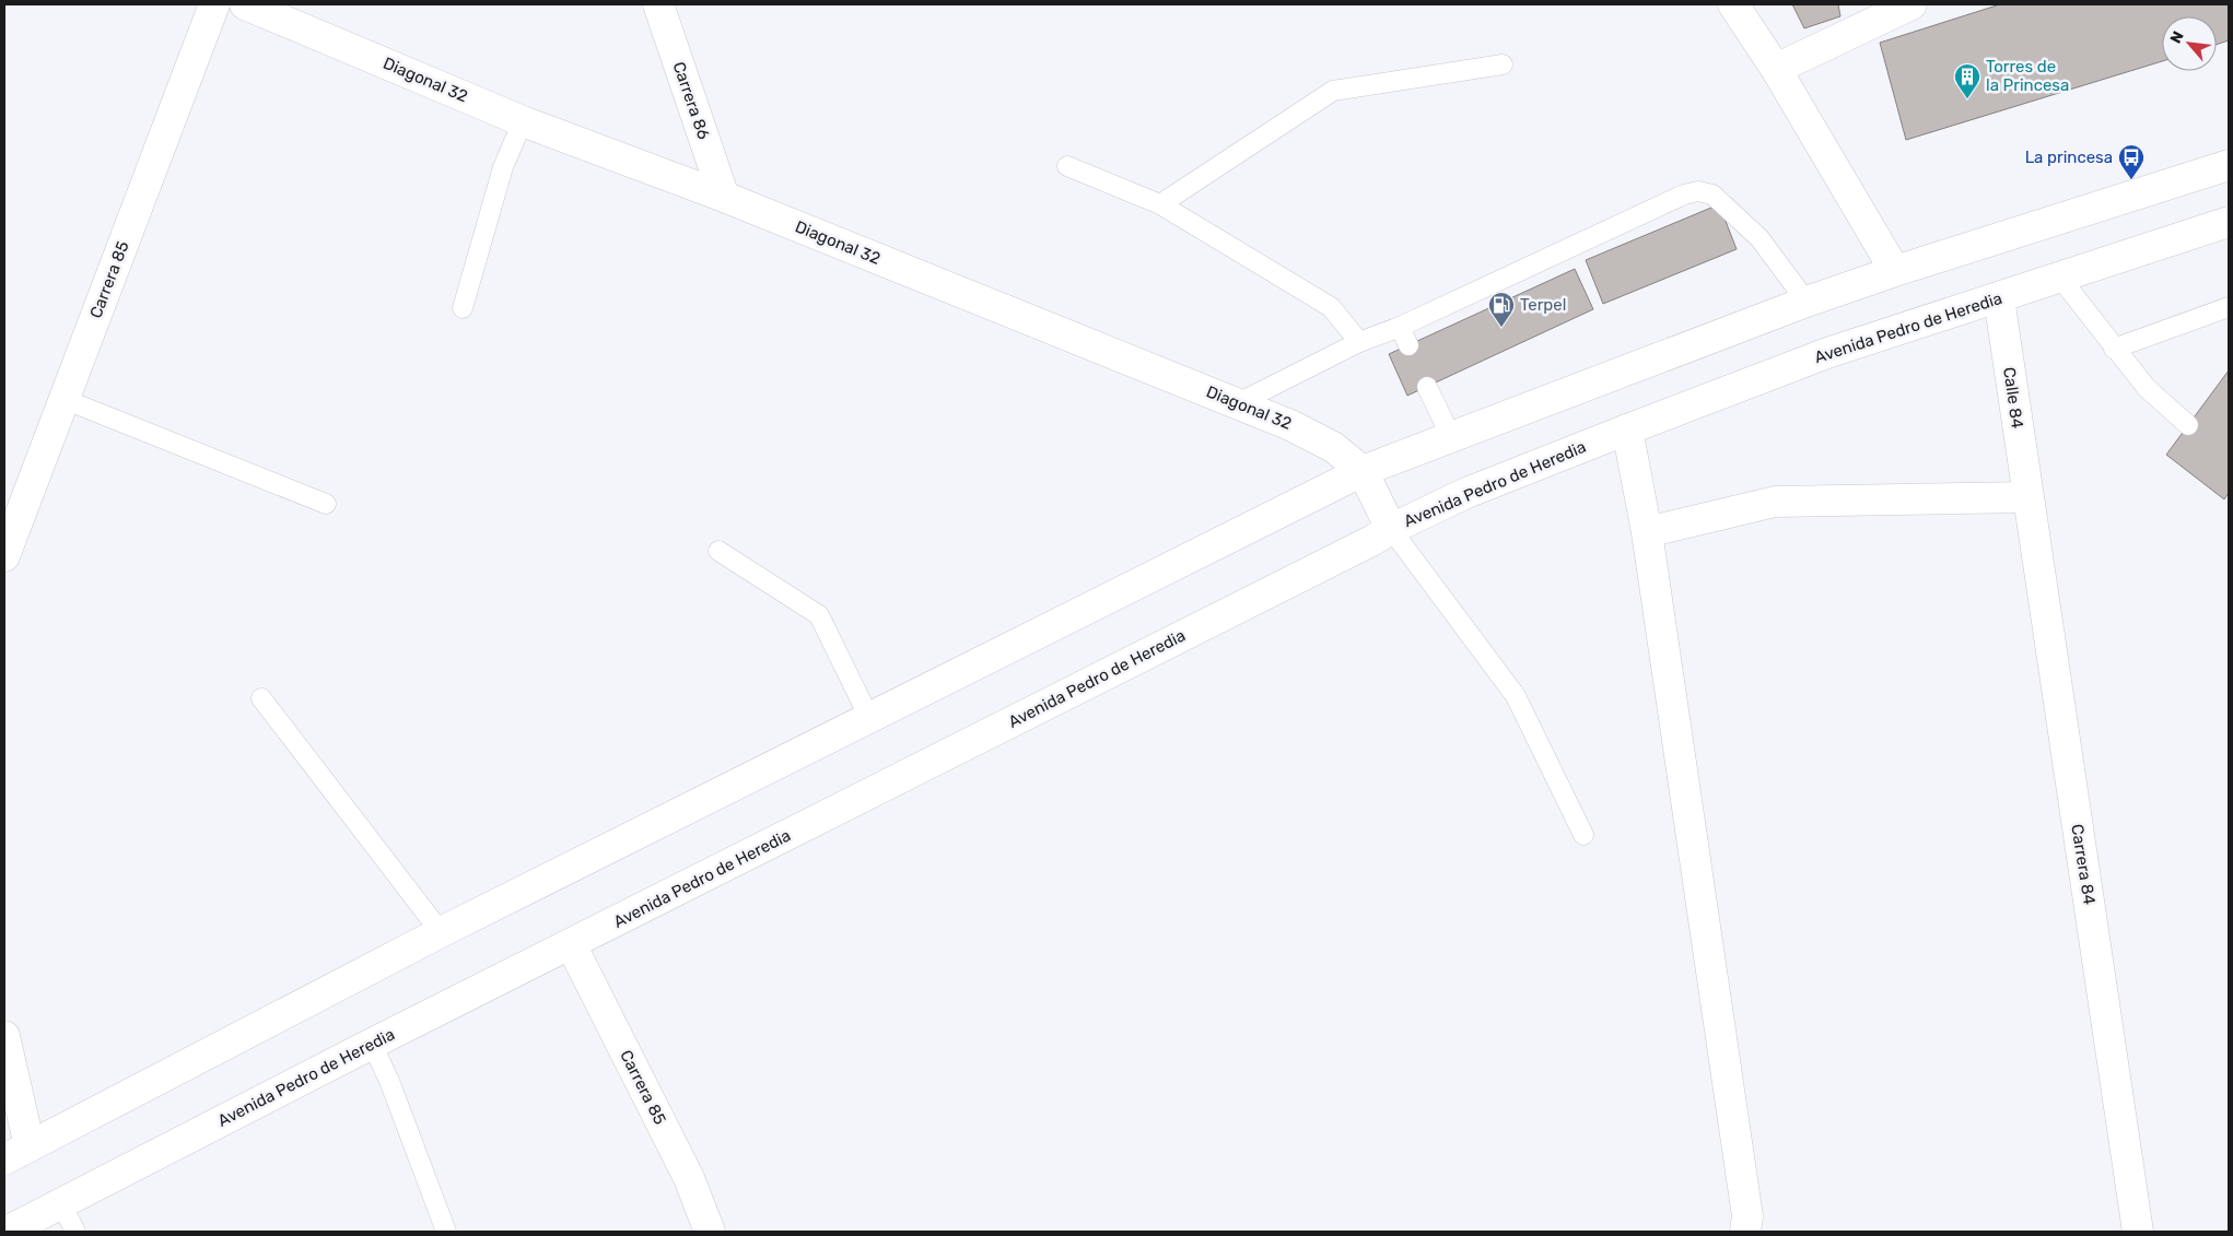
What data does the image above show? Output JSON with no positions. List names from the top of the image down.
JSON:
{
  "streets": {
    "main road": [
      "Diagonal 32",
      "Carrera 86",
      "Carrera 85",
      "Avenida Pedro de Heredia",
      "Calle 84",
      "Carrera 84"
    ]
  },
  "crossings": [
    ["Diagonal 32", "Carrera 86"],
    ["Diagonal 32", "Avenida Pedro de Heredia"],
    ["Carrera 85", "Avenida Pedro de Heredia"],
    ["Avenida Pedro de Heredia", "Calle 84"],
    ["Calle 84", "Carrera 84"]
  ],
  "places": {
    "building": ["Torres de la Princesa"],
    "bus stop": ["La princesa"],
    "fuel station": ["Terpel"]
  },
  "north": "top left"
}
